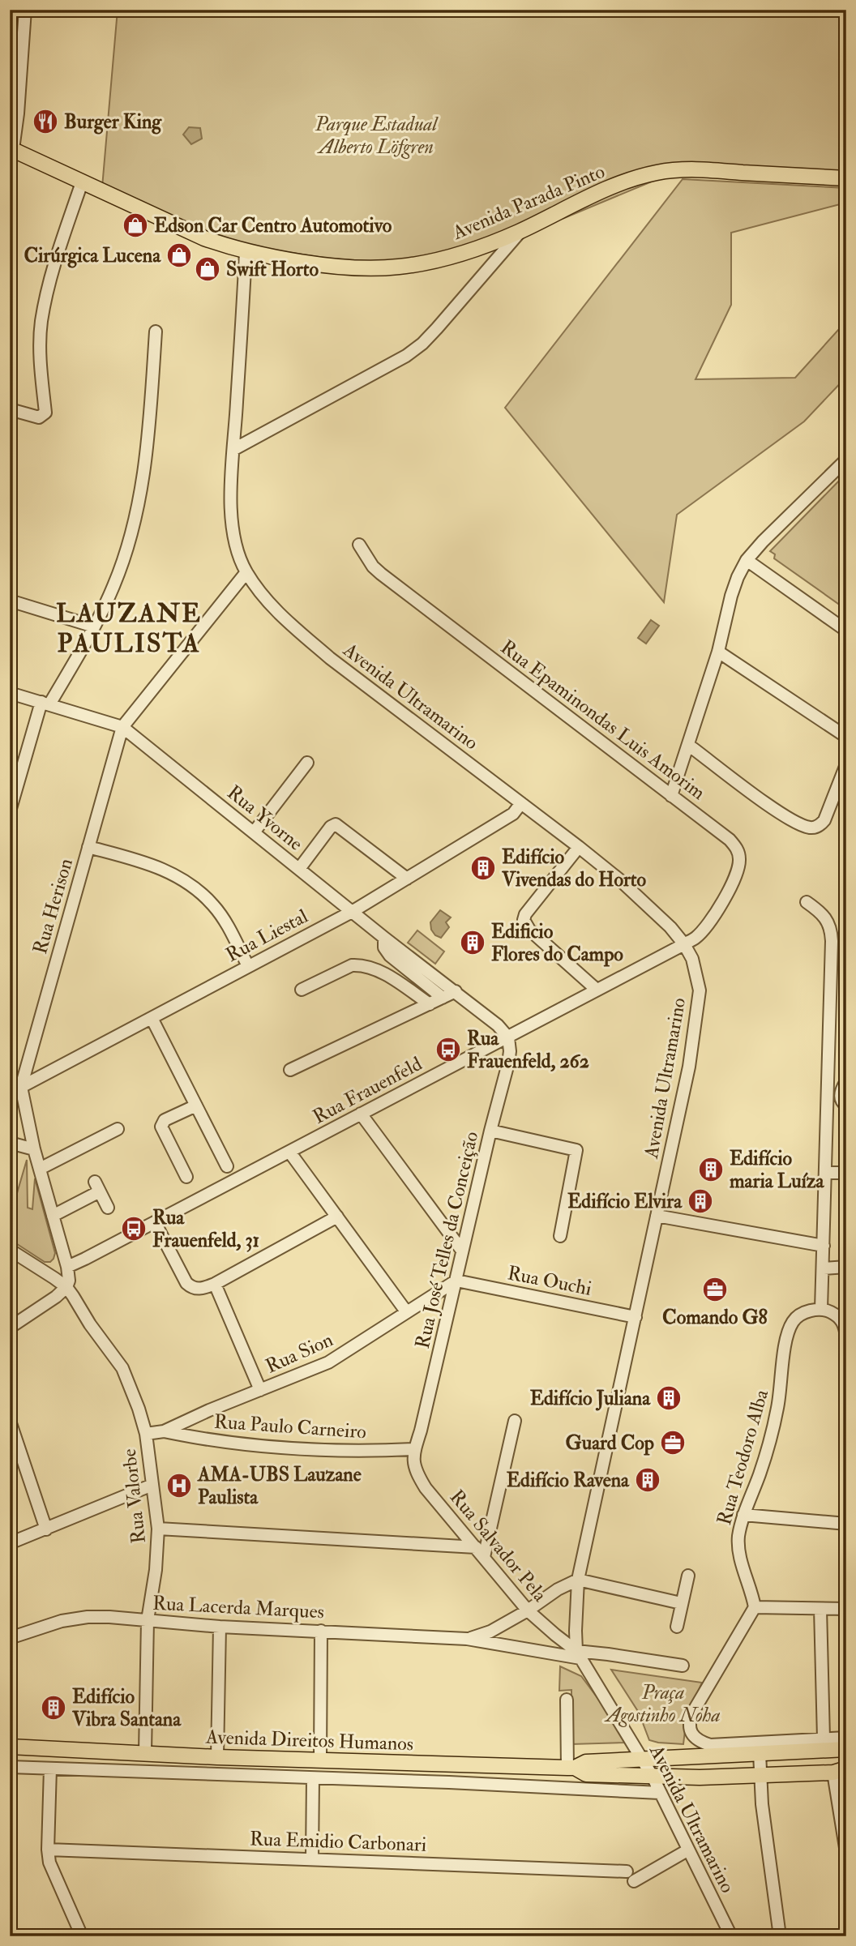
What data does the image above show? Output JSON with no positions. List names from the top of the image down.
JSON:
{
  "streets": {
    "main road": ["Avenida Parada Pinto", "Avenida Direitos Humanos"],
    "street": [
      "Avenida Ultramarino",
      "Rua Epaminondas Luis Amorim",
      "Rua Yvorne",
      "Rua Herison",
      "Rua Liestal",
      "Rua Frauenfeld",
      "Rua José Telles da Conceição",
      "Rua Ouchi",
      "Rua Sion",
      "Rua Paulo Carneiro",
      "Rua Teodoro Alba",
      "Rua Valorbe",
      "Rua Salvador Pela",
      "Rua Lacerda Marques",
      "Rua Emidio Carbonari"
    ]
  },
  "crossings": [
    ["Avenida Parada Pinto", "Avenida Ultramarino"],
    ["Avenida Ultramarino", "Rua Epaminondas Luis Amorim"],
    ["Avenida Ultramarino", "Rua Herison"],
    ["Avenida Ultramarino", "Rua Liestal"],
    ["Avenida Ultramarino", "Rua Frauenfeld"],
    ["Avenida Ultramarino", "Rua Ouchi"],
    ["Avenida Ultramarino", "Rua Salvador Pela"],
    ["Avenida Ultramarino", "Rua Lacerda Marques"],
    ["Avenida Ultramarino", "Avenida Direitos Humanos"],
    ["Avenida Ultramarino", "Rua Emidio Carbonari"],
    ["Rua Epaminondas Luis Amorim", "Rua Frauenfeld"],
    ["Rua Yvorne", "Rua Herison"],
    ["Rua Yvorne", "Rua Liestal"],
    ["Rua Yvorne", "Rua Frauenfeld"],
    ["Rua Yvorne", "Rua José Telles da Conceição"],
    ["Rua Herison", "Rua Liestal"],
    ["Rua Herison", "Rua Frauenfeld"],
    ["Rua Herison", "Rua Valorbe"],
    ["Rua Frauenfeld", "Rua José Telles da Conceição"],
    ["Rua José Telles da Conceição", "Rua Ouchi"],
    ["Rua José Telles da Conceição", "Rua Sion"],
    ["Rua José Telles da Conceição", "Rua Paulo Carneiro"],
    ["Rua José Telles da Conceição", "Rua Salvador Pela"],
    ["Rua Ouchi", "Rua Sion"],
    ["Rua Sion", "Rua Paulo Carneiro"],
    ["Rua Sion", "Rua Valorbe"],
    ["Rua Paulo Carneiro", "Rua Salvador Pela"],
    ["Rua Valorbe", "Rua Lacerda Marques"],
    ["Rua Valorbe", "Avenida Direitos Humanos"],
    ["Rua Salvador Pela", "Rua Lacerda Marques"]
  ],
  "districts": ["LAUZANE PAULISTA"],
  "parks": ["Parque Estadual Alberto Löfgren", "Praça Agostinho Noha"],
  "places": {
    "restaurant": ["Burger King"],
    "shop": ["Edson Car Centro Automotivo", "Cirúrgica Lucena", "Swift Horto"],
    "building": [
      "Edifício Vivendas do Horto",
      "Edificio Flores do Campo",
      "Edifício maria Luíza",
      "Edifício Elvira",
      "Edifício Juliana",
      "Edifício Ravena",
      "Edifício Vibra Santana"
    ],
    "bus stop": ["Rua Frauenfeld, 262", "Rua Frauenfeld, 31"],
    "office": ["Comando G8", "Guard Cop"],
    "hospital": ["AMA-UBS Lauzane Paulista"]
  }
}
